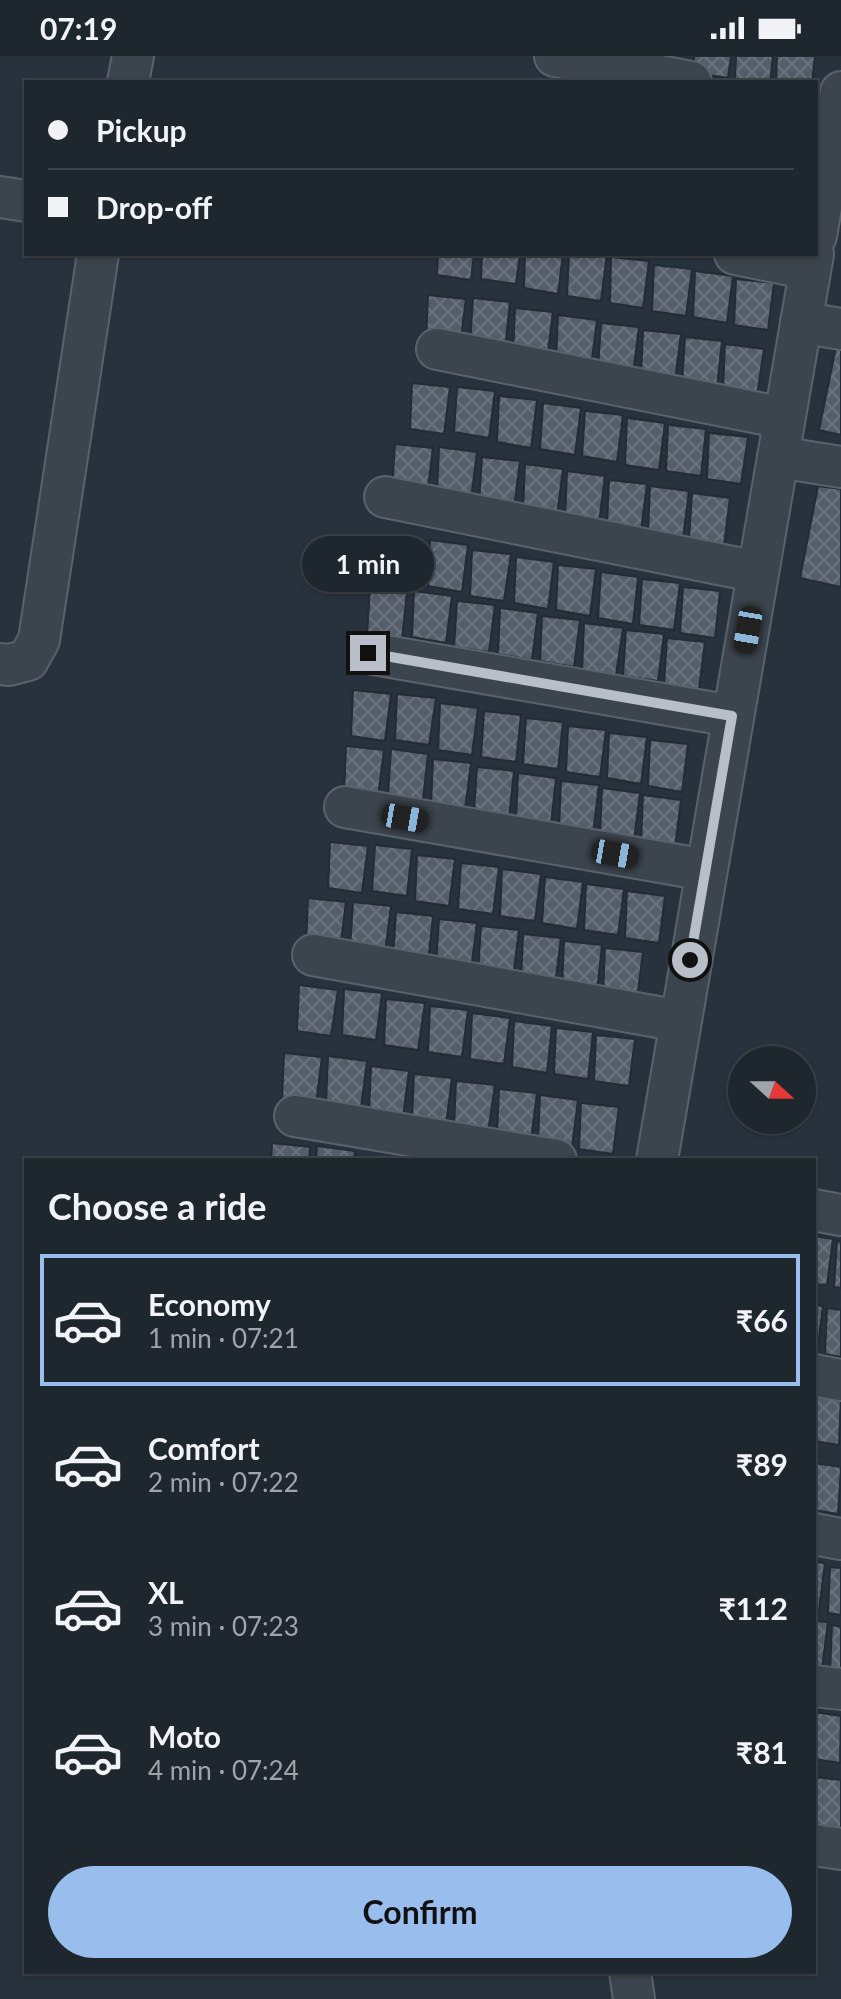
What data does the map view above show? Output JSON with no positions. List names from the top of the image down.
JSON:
{
  "north": "right",
  "page": {
    "status": "07:19",
    "banner": ["Pickup", "Drop-off"],
    "bubble": "1 min",
    "heading": "Choose a ride",
    "list": [
      {
        "name": "Economy",
        "note": "1 min · 07:21",
        "value": "₹66"
      },
      {
        "name": "Comfort",
        "note": "2 min · 07:22",
        "value": "₹89"
      },
      {
        "name": "XL",
        "note": "3 min · 07:23",
        "value": "₹112"
      },
      {
        "name": "Moto",
        "note": "4 min · 07:24",
        "value": "₹81"
      }
    ],
    "buttons": "Confirm"
  }
}
